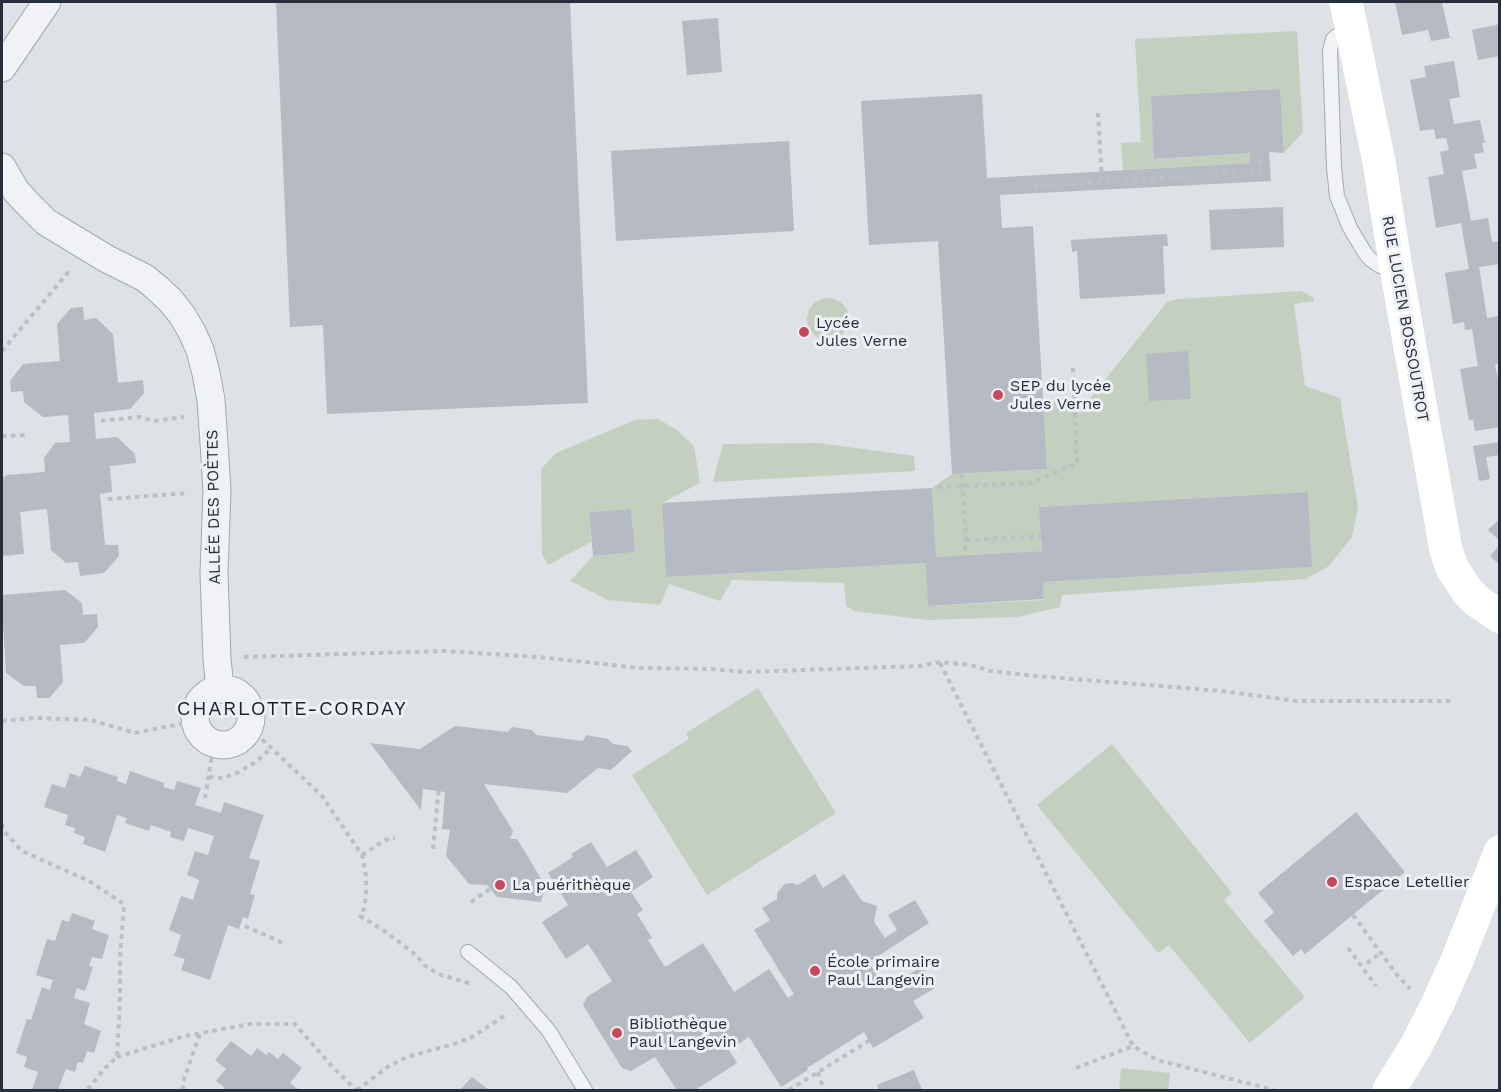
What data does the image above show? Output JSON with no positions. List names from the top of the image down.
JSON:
{
  "streets": {
    "street": ["RUE LUCIEN BOSSOUTROT", "ALLÉE DES POÈTES"]
  },
  "districts": ["CHARLOTTE-CORDAY"],
  "places": [
    "Lycée Jules Verne",
    "SEP du lycée Jules Verne",
    "Espace Letellier",
    "La puérithèque",
    "École primaire Paul Langevin",
    "Bibliothèque Paul Langevin"
  ]
}
